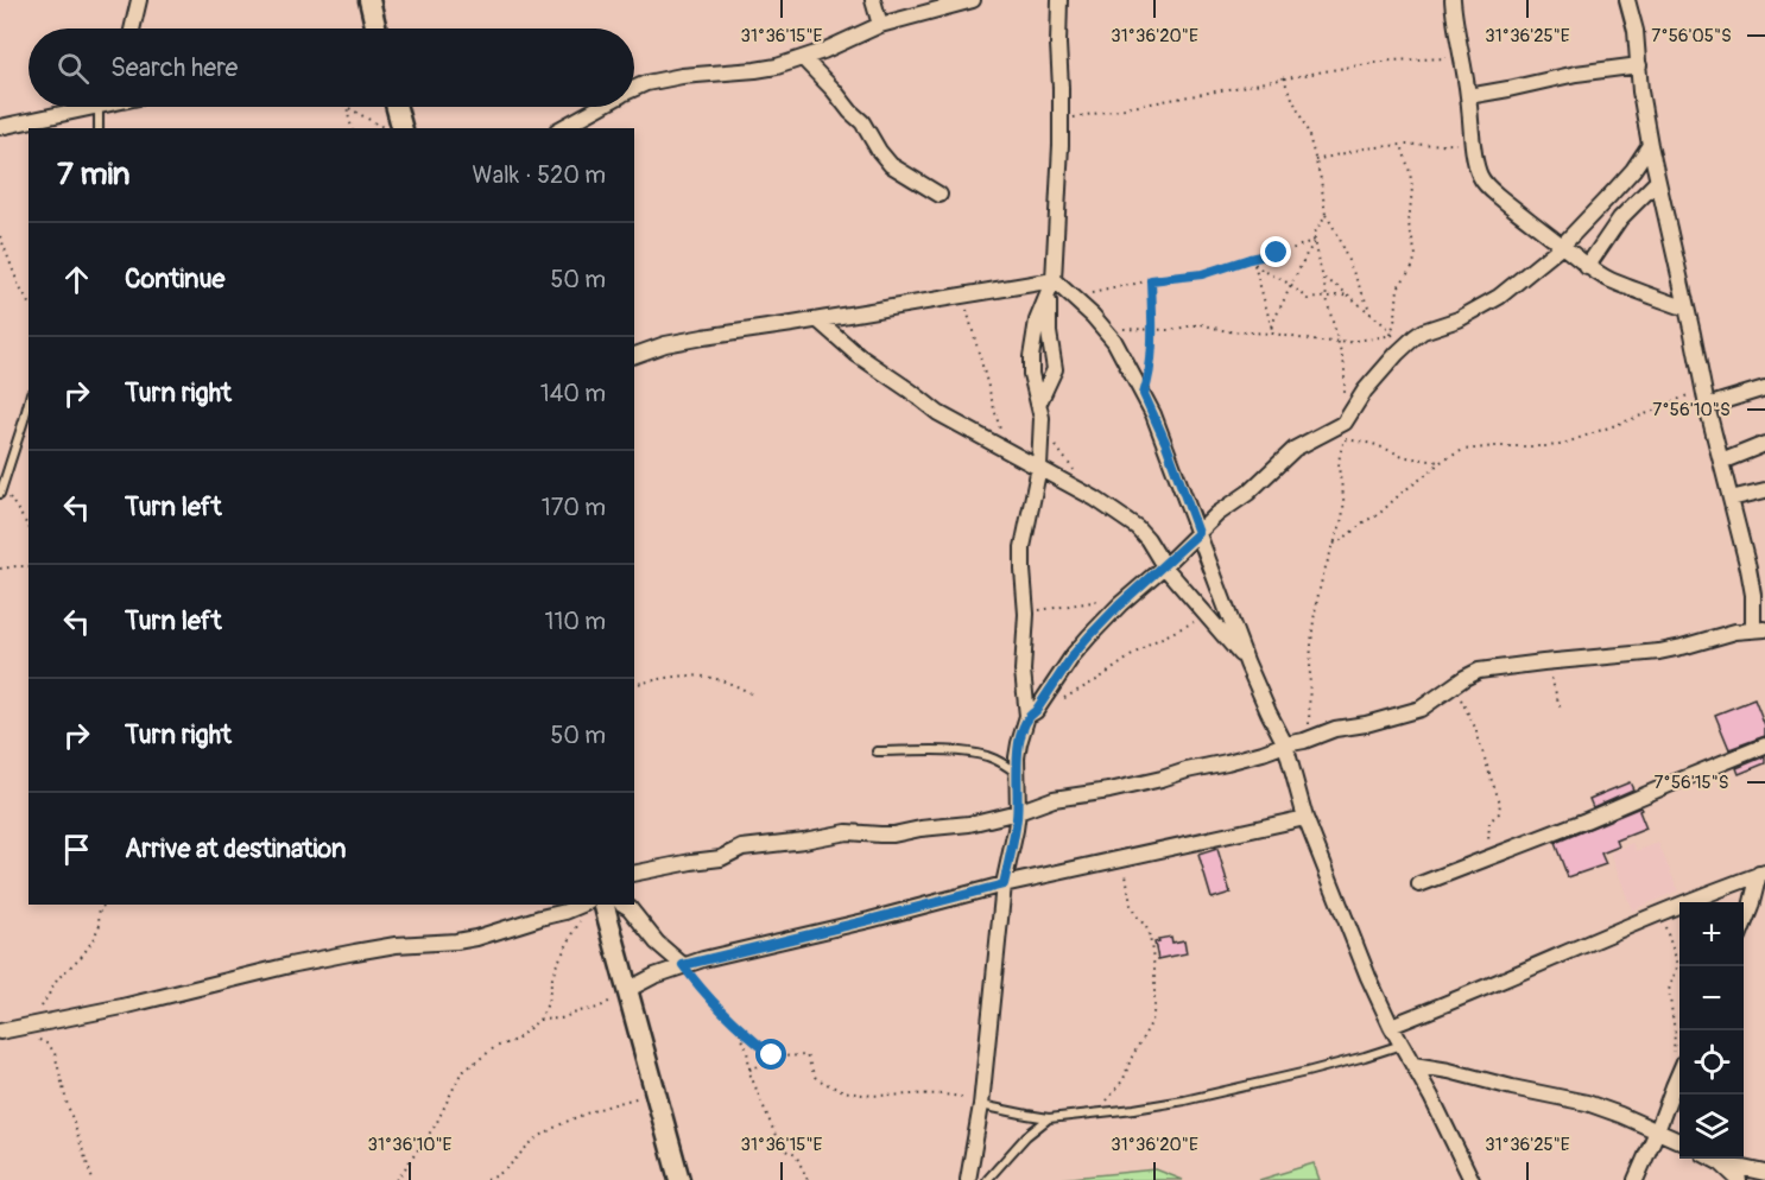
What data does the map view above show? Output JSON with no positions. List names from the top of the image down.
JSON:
{
  "page": {
    "search": "Search here",
    "heading": ["7 min", "Walk · 520 m"],
    "list": [
      ["Continue", "50 m"],
      ["Turn right", "140 m"],
      ["Turn left", "170 m"],
      ["Turn left", "110 m"],
      ["Turn right", "50 m"],
      "Arrive at destination"
    ],
    "map_buttons": ["+", "−"]
  },
  "coordinates": [
    "7°56'05\"S",
    "31°36'15\"E",
    "31°36'20\"E",
    "31°36'25\"E",
    "7°56'10\"S",
    "7°56'15\"S",
    "31°36'10\"E"
  ]
}
